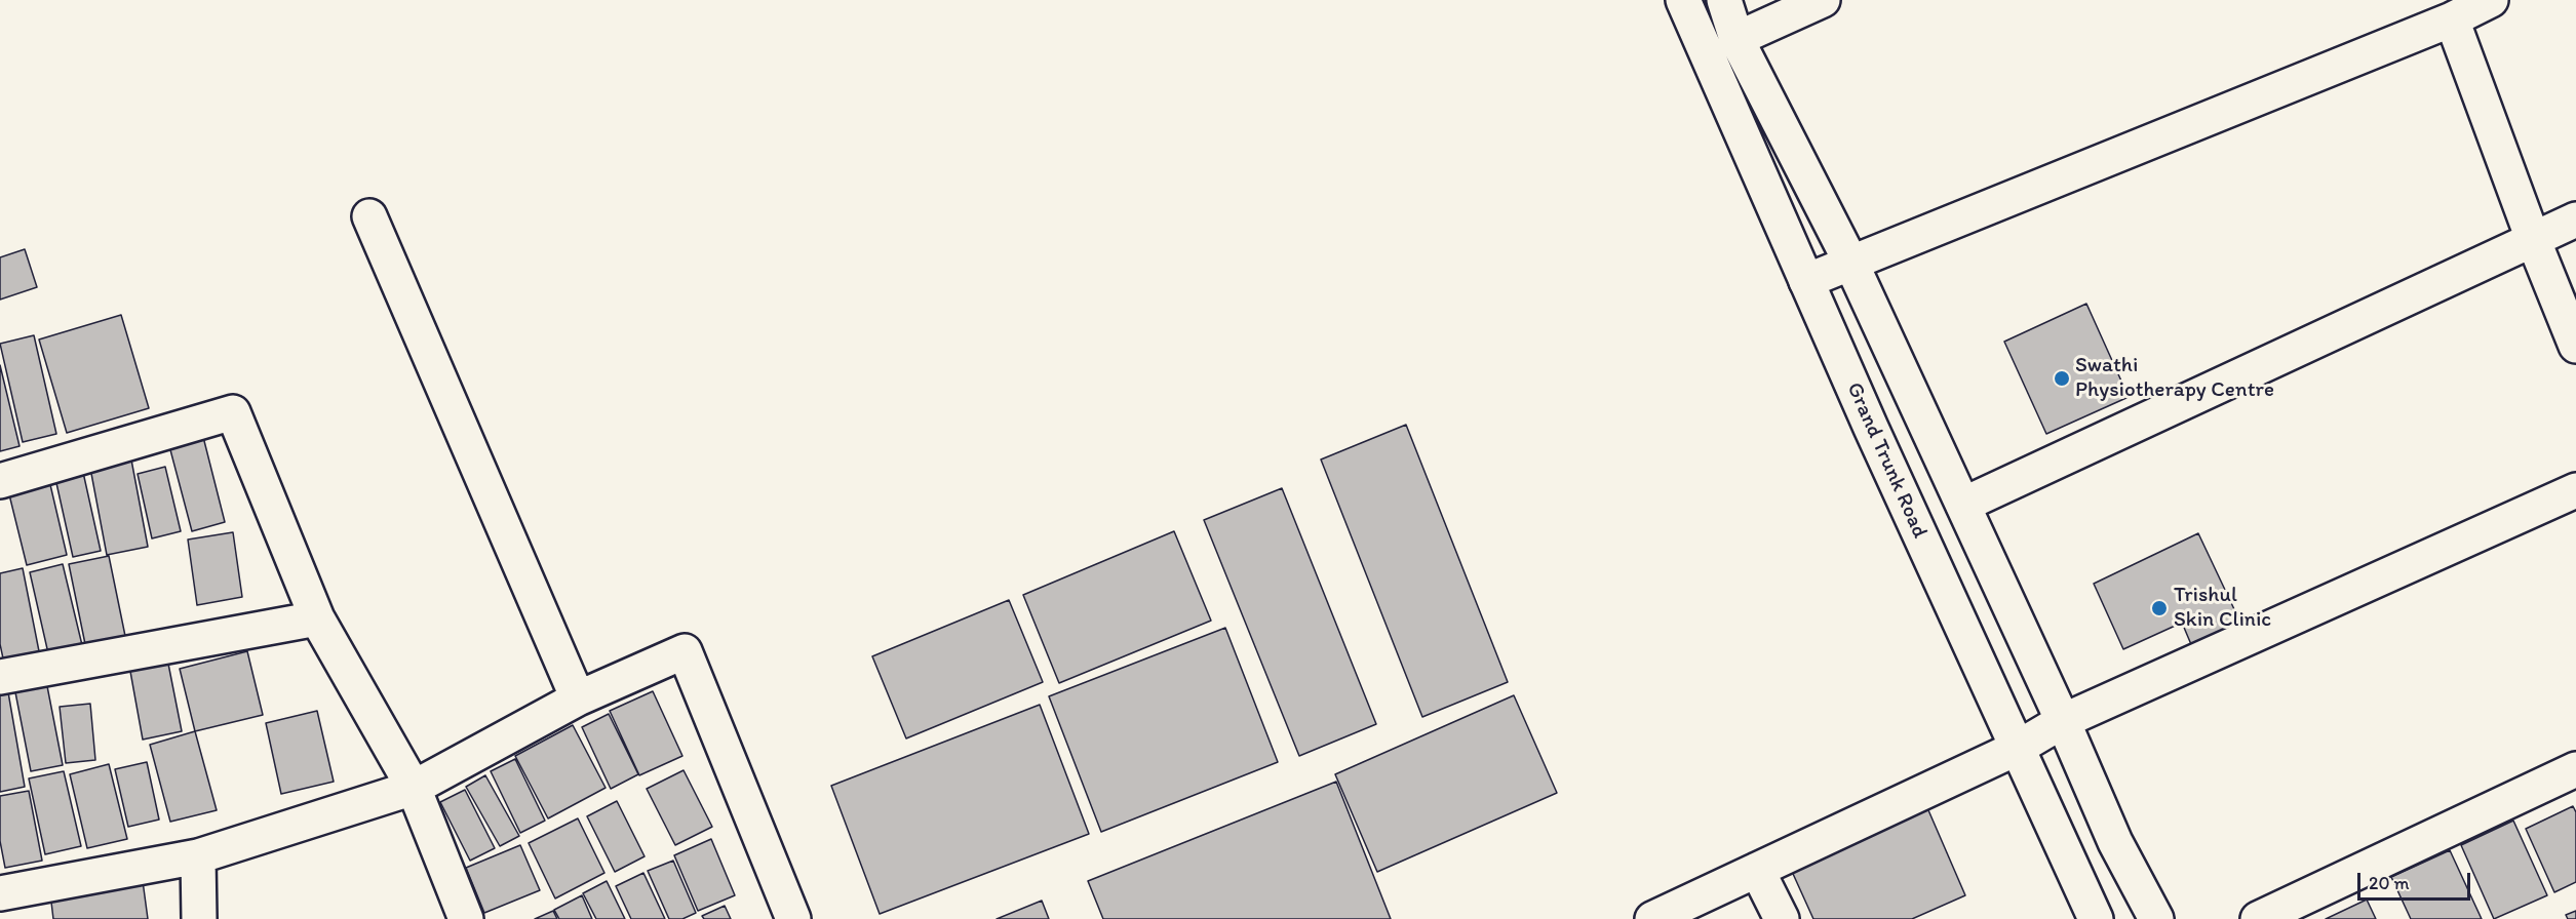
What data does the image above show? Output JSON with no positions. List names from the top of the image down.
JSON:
{
  "streets": {
    "street": ["Grand Trunk Road"]
  },
  "places": ["Swathi Physiotherapy Centre", "Trishul Skin Clinic"],
  "scale_bar": "20 m"
}
